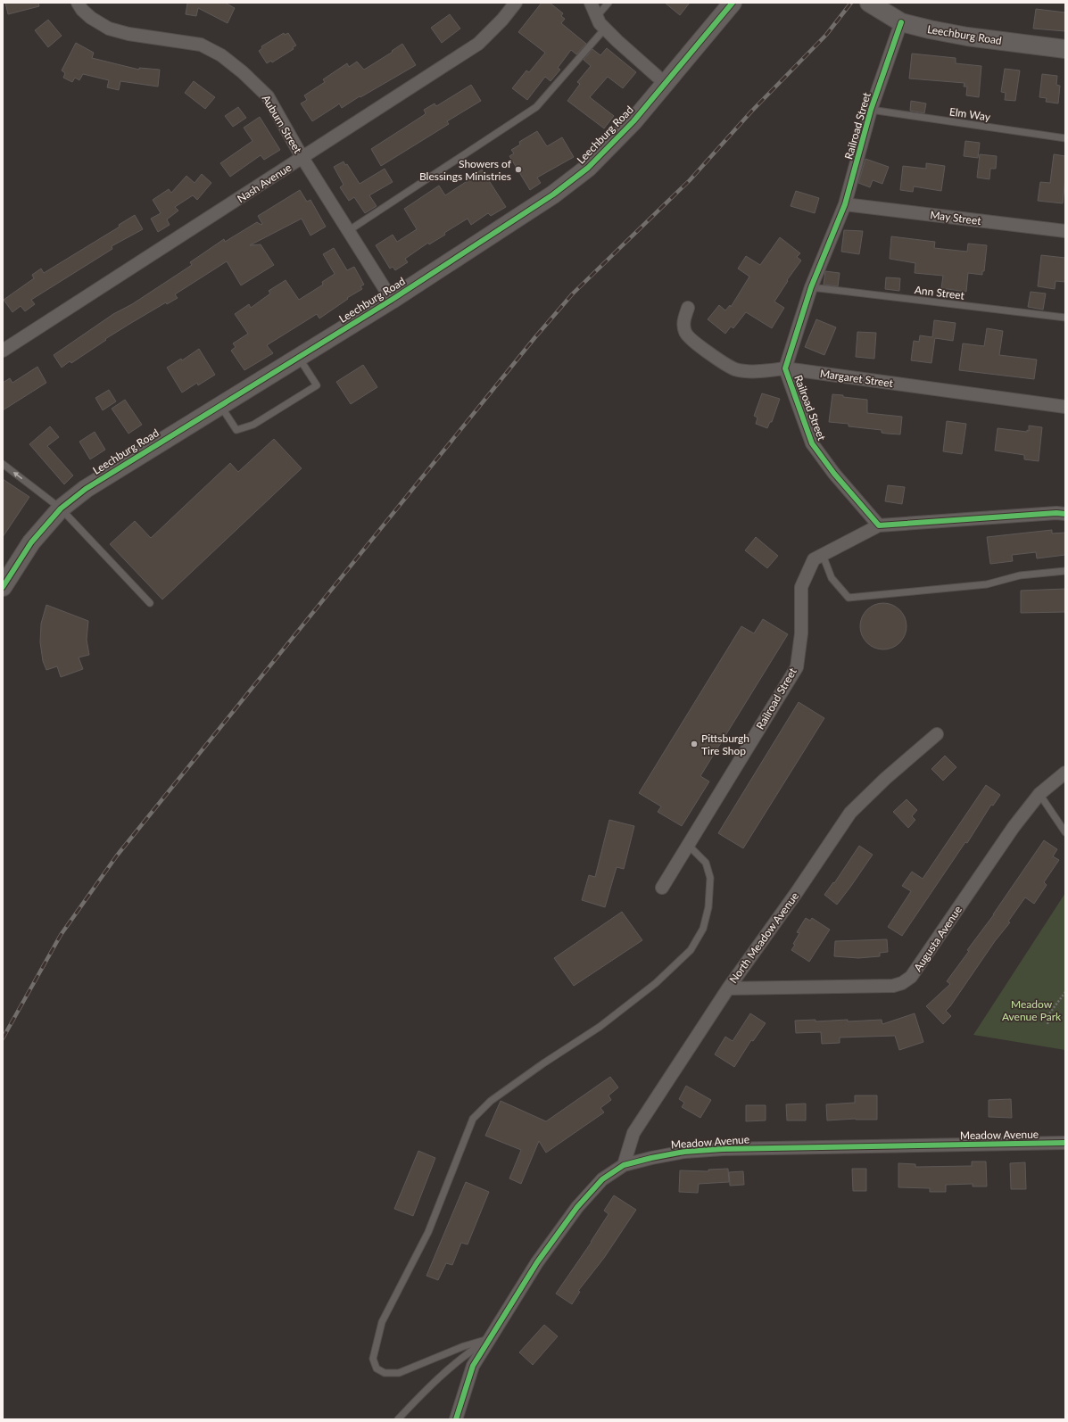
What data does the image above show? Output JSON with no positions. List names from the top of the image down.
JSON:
{
  "streets": {
    "street": [
      "Leechburg Road",
      "Auburn Street",
      "Railroad Street",
      "Nash Avenue",
      "May Street",
      "Margaret Street",
      "North Meadow Avenue",
      "Augusta Avenue",
      "Meadow Avenue"
    ],
    "lane": ["Elm Way", "Ann Street"]
  },
  "crossings": [
    ["Leechburg Road", "Auburn Street"],
    ["Leechburg Road", "Railroad Street"],
    ["Elm Way", "Railroad Street"],
    ["Auburn Street", "Nash Avenue"],
    ["Railroad Street", "May Street"],
    ["Railroad Street", "Ann Street"],
    ["Railroad Street", "Margaret Street"],
    ["North Meadow Avenue", "Augusta Avenue"],
    ["North Meadow Avenue", "Meadow Avenue"]
  ],
  "parks": ["Meadow Avenue Park"],
  "places": ["Showers of Blessings Ministries", "Pittsburgh Tire Shop"]
}
